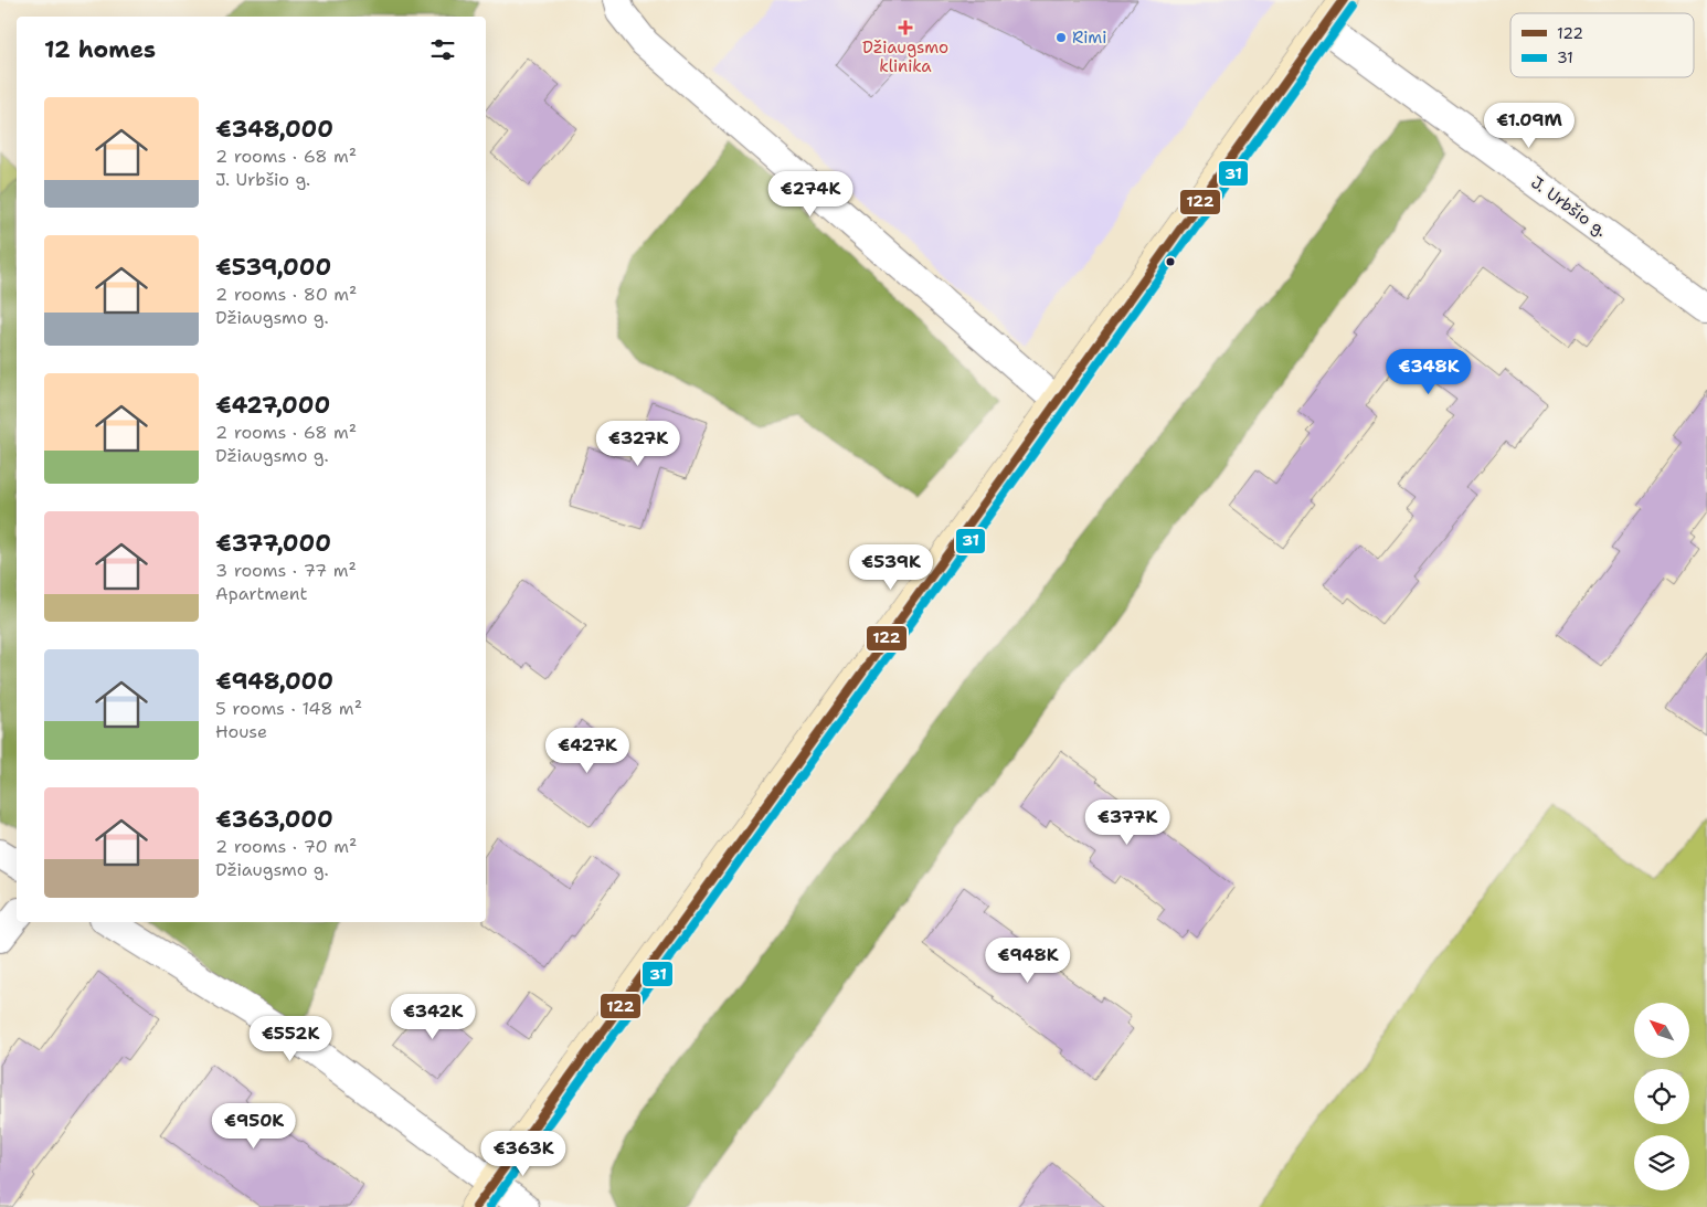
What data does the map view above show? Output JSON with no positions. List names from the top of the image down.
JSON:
{
  "streets": {
    "street": ["J. Urbšio g."]
  },
  "places": {
    "health": ["Džiaugsmo klinika"],
    "other": ["Rimi"]
  },
  "lines": ["transit line 122", "transit line 31"],
  "legend": ["122", "31"],
  "north": "top left",
  "page": {
    "heading": "12 homes",
    "list": [
      {
        "name": "€348,000",
        "note": "2 rooms · 68 m² · J. Urbšio g."
      },
      {
        "name": "€539,000",
        "note": "2 rooms · 80 m² · Džiaugsmo g."
      },
      {
        "name": "€427,000",
        "note": "2 rooms · 68 m² · Džiaugsmo g."
      },
      {
        "name": "€377,000",
        "note": "3 rooms · 77 m² · Apartment"
      },
      {
        "name": "€948,000",
        "note": "5 rooms · 148 m² · House"
      },
      {
        "name": "€363,000",
        "note": "2 rooms · 70 m² · Džiaugsmo g."
      }
    ],
    "price": [
      "€1.09M",
      "€274K",
      "€348K",
      "€327K",
      "€539K",
      "€427K",
      "€377K",
      "€948K",
      "€342K",
      "€552K",
      "€950K",
      "€363K"
    ]
  }
}
